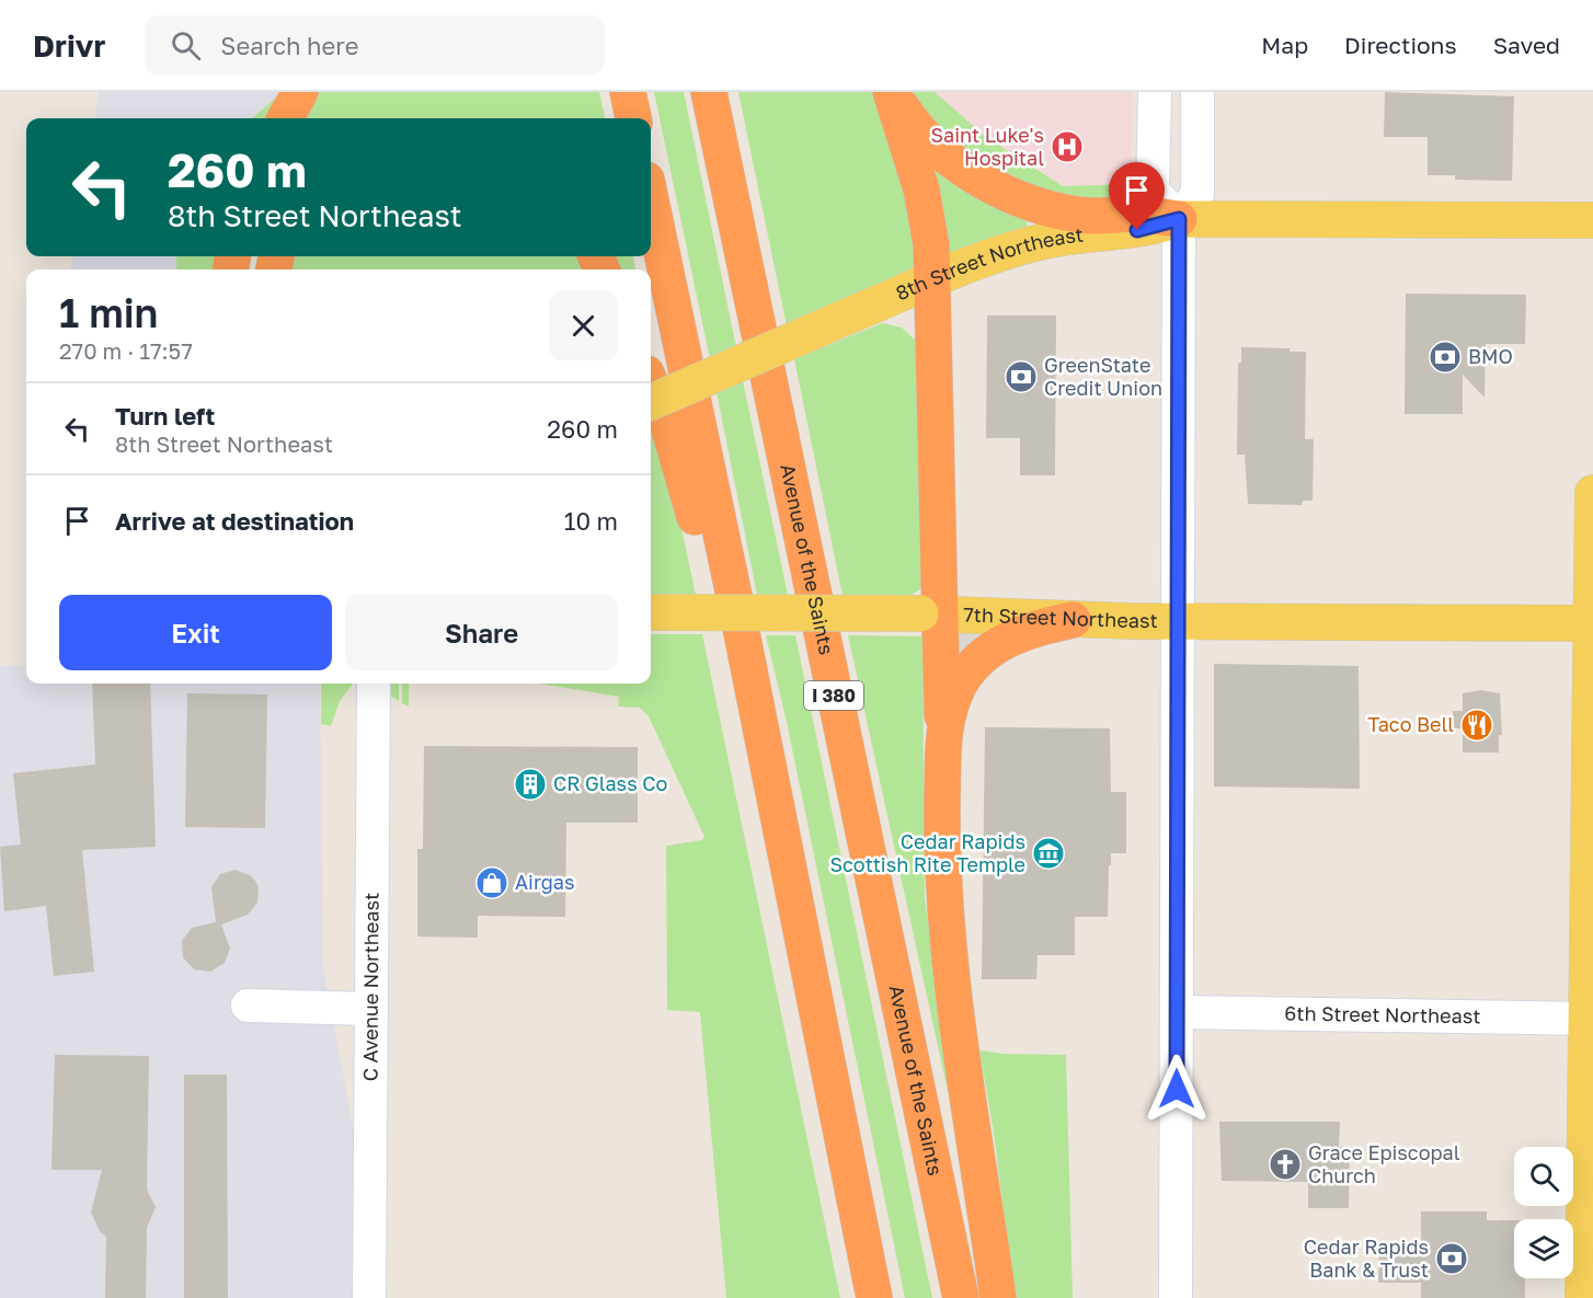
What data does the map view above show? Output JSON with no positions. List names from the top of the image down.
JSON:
{
  "streets": {
    "highway": ["Avenue of the Saints", "I 380"],
    "main road": ["8th Street Northeast", "7th Street Northeast"],
    "street": ["C Avenue Northeast", "6th Street Northeast"]
  },
  "places": {
    "hospital": ["Saint Luke's Hospital"],
    "bank": ["BMO", "GreenState Credit Union", "Cedar Rapids Bank & Trust"],
    "restaurant": ["Taco Bell"],
    "building": ["CR Glass Co"],
    "museum": ["Cedar Rapids Scottish Rite Temple"],
    "shop": ["Airgas"],
    "church": ["Grace Episcopal Church"]
  },
  "page": {
    "header": "Drivr",
    "search": "Search here",
    "nav": ["Map", "Directions", "Saved"],
    "turn": ["260 m", "8th Street Northeast"],
    "heading": ["1 min", "270 m · 17:57"],
    "list": [
      {
        "name": "Turn left",
        "note": "8th Street Northeast",
        "value": "260 m"
      },
      {
        "name": "Arrive at destination",
        "value": "10 m"
      }
    ],
    "buttons": ["Exit", "Share"]
  }
}
